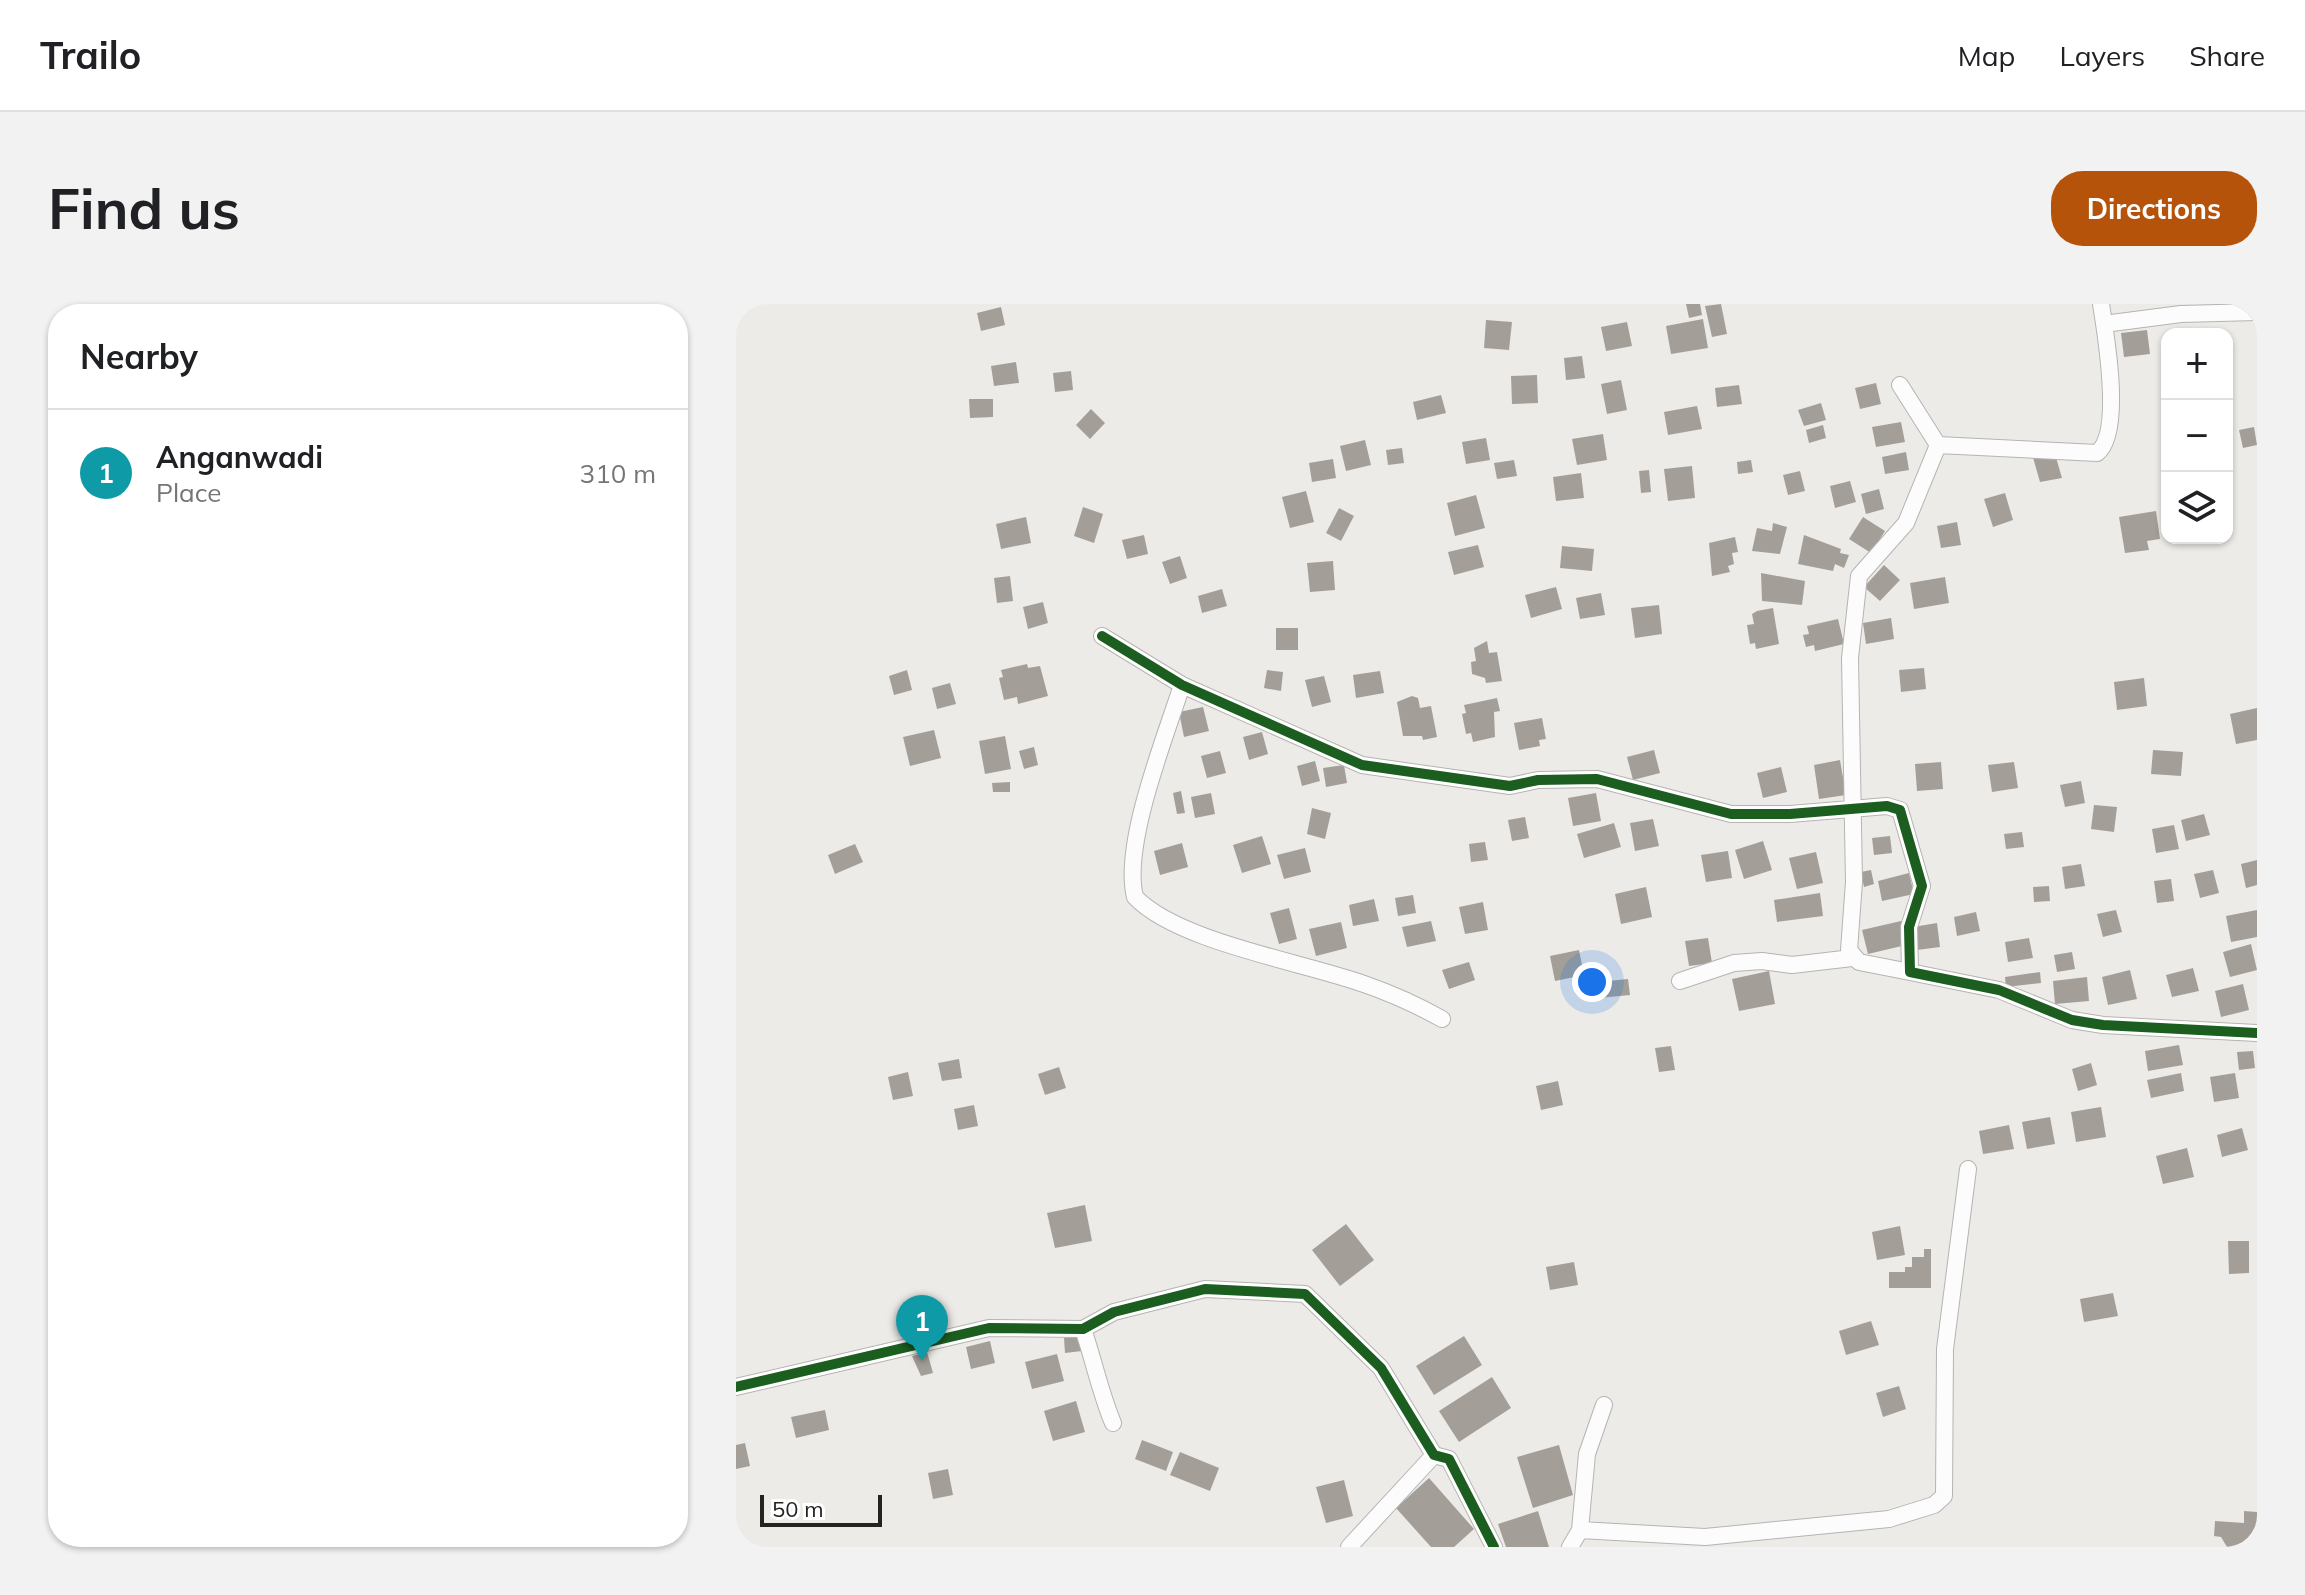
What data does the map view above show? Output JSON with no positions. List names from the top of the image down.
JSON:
{
  "scale_bar": "50 m",
  "page": {
    "header": "Trailo",
    "nav": ["Map", "Layers", "Share"],
    "buttons": "Directions",
    "title": "Find us",
    "heading": "Nearby",
    "map_buttons": ["+", "−"],
    "list": [
      {
        "mark": "1",
        "name": "Anganwadi",
        "note": "Place",
        "value": "310 m"
      }
    ],
    "pins": "1",
    "scale": "50 m"
  }
}
